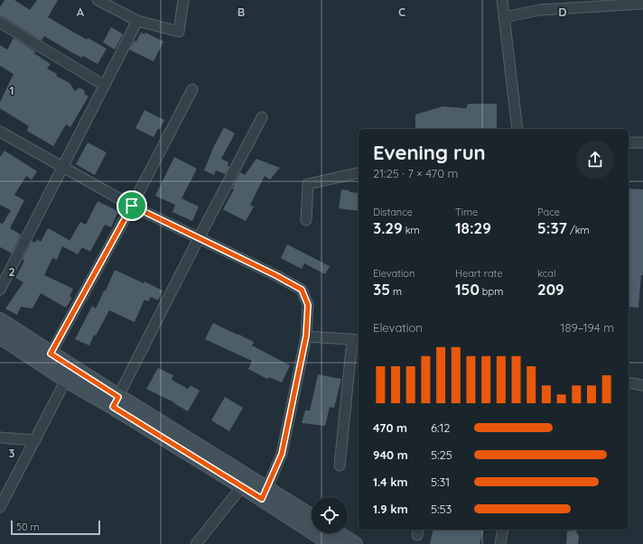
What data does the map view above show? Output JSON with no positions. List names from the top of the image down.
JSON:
{
  "scale_bar": "50 m",
  "page": {
    "heading": ["Evening run", "21:25 · 7 × 470 m"],
    "stats": [
      ["Distance", "3.29 km"],
      ["Time", "18:29"],
      ["Pace", "5:37 /km"],
      ["Elevation", "35 m"],
      ["Heart rate", "150 bpm"],
      ["kcal", "209"]
    ],
    "chart": ["Elevation", "189–194 m"],
    "list": [
      {
        "name": "470 m",
        "note": "6:12"
      },
      {
        "name": "940 m",
        "note": "5:25"
      },
      {
        "name": "1.4 km",
        "note": "5:31"
      },
      {
        "name": "1.9 km",
        "note": "5:53"
      }
    ],
    "scale": "50 m"
  },
  "grid": {
    "columns": [
      "A",
      "B",
      "C",
      "D"
    ],
    "rows": ["1", "2", "3"]
  }
}
